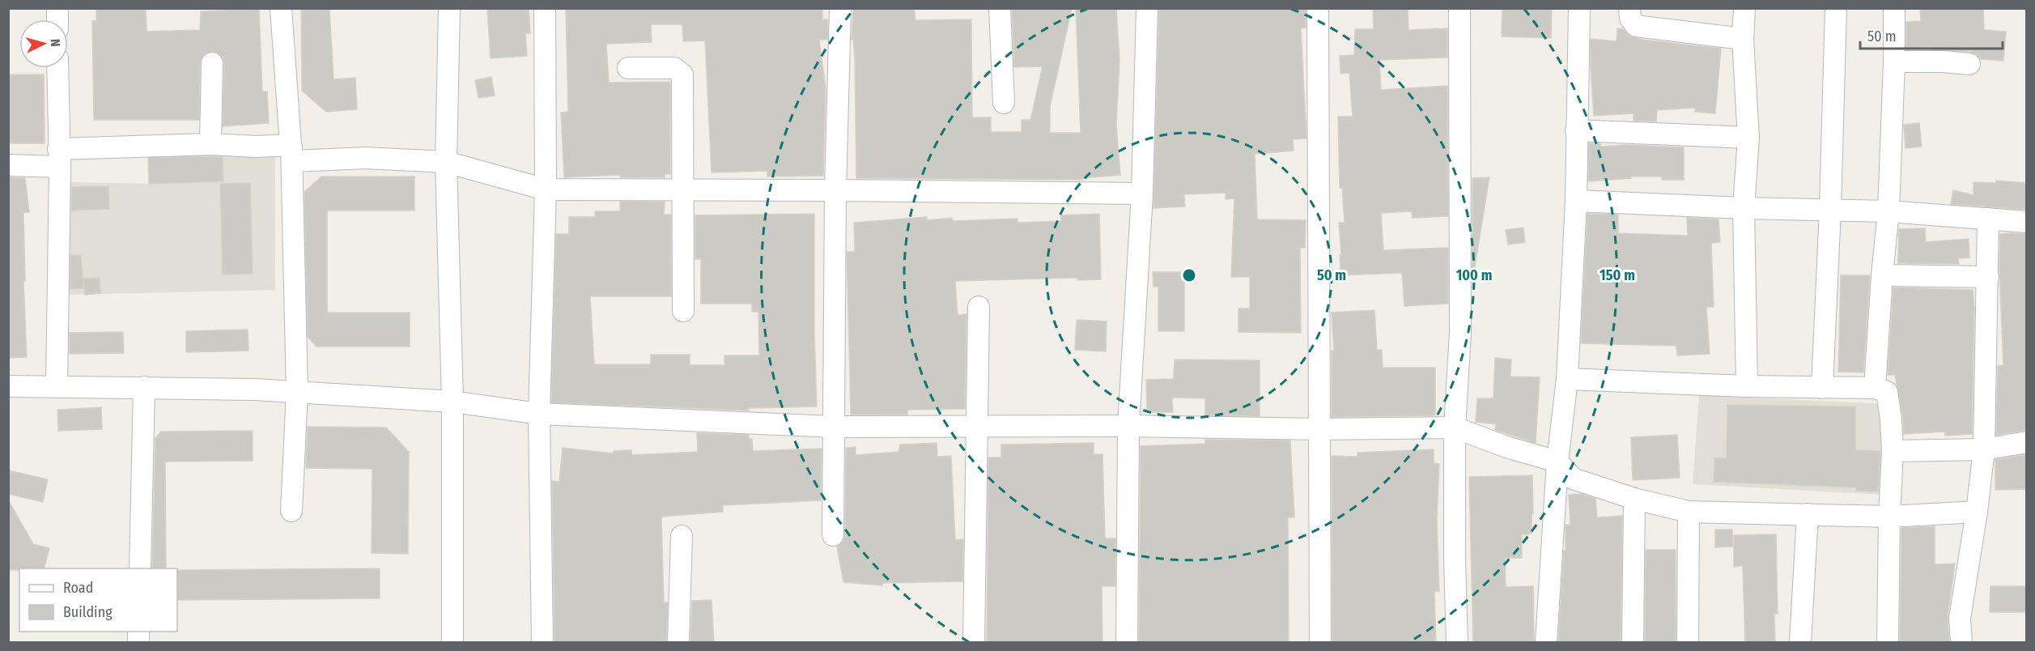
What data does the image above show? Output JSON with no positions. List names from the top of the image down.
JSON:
{
  "legend": ["Road", "Building"],
  "scale_bar": "50 m",
  "north": "right",
  "rings": ["50 m", "100 m", "150 m"]
}
